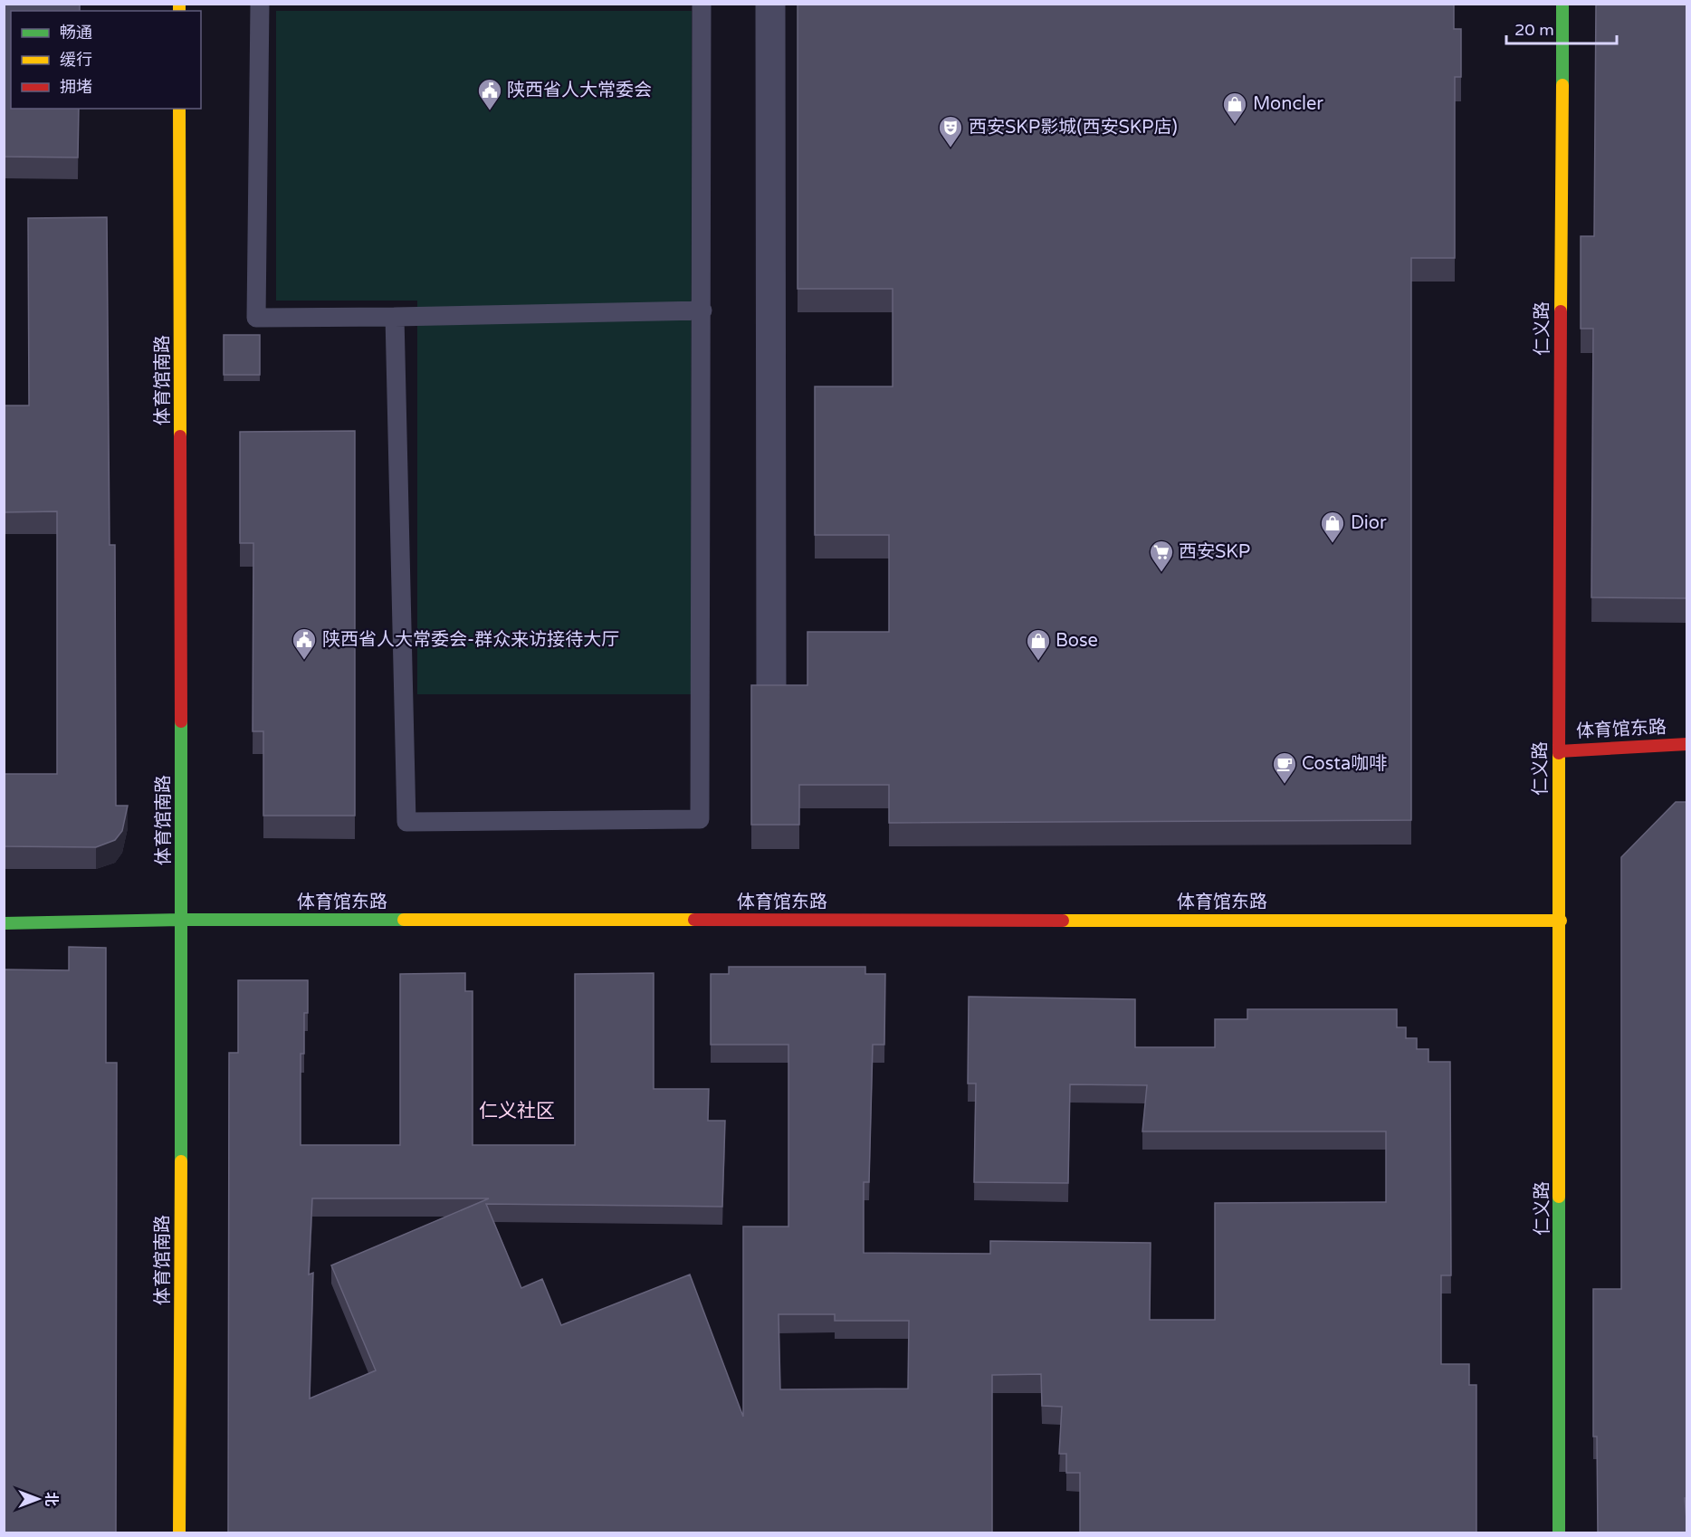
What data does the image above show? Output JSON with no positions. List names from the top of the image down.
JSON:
{
  "streets": {
    "street": ["仁义路", "体育馆南路", "体育馆东路"]
  },
  "crossings": [
    ["仁义路", "体育馆东路"],
    ["体育馆南路", "体育馆东路"]
  ],
  "districts": ["仁义社区"],
  "places": {
    "public building": ["陕西省人大常委会", "陕西省人大常委会-群众来访接待大厅"],
    "shop": ["Moncler", "Dior", "Bose"],
    "theatre": ["西安SKP影城(西安SKP店)"],
    "supermarket": ["西安SKP"],
    "cafe": ["Costa咖啡"]
  },
  "legend": ["畅通", "缓行", "拥堵"],
  "scale_bar": "20 m",
  "north": "right"
}
